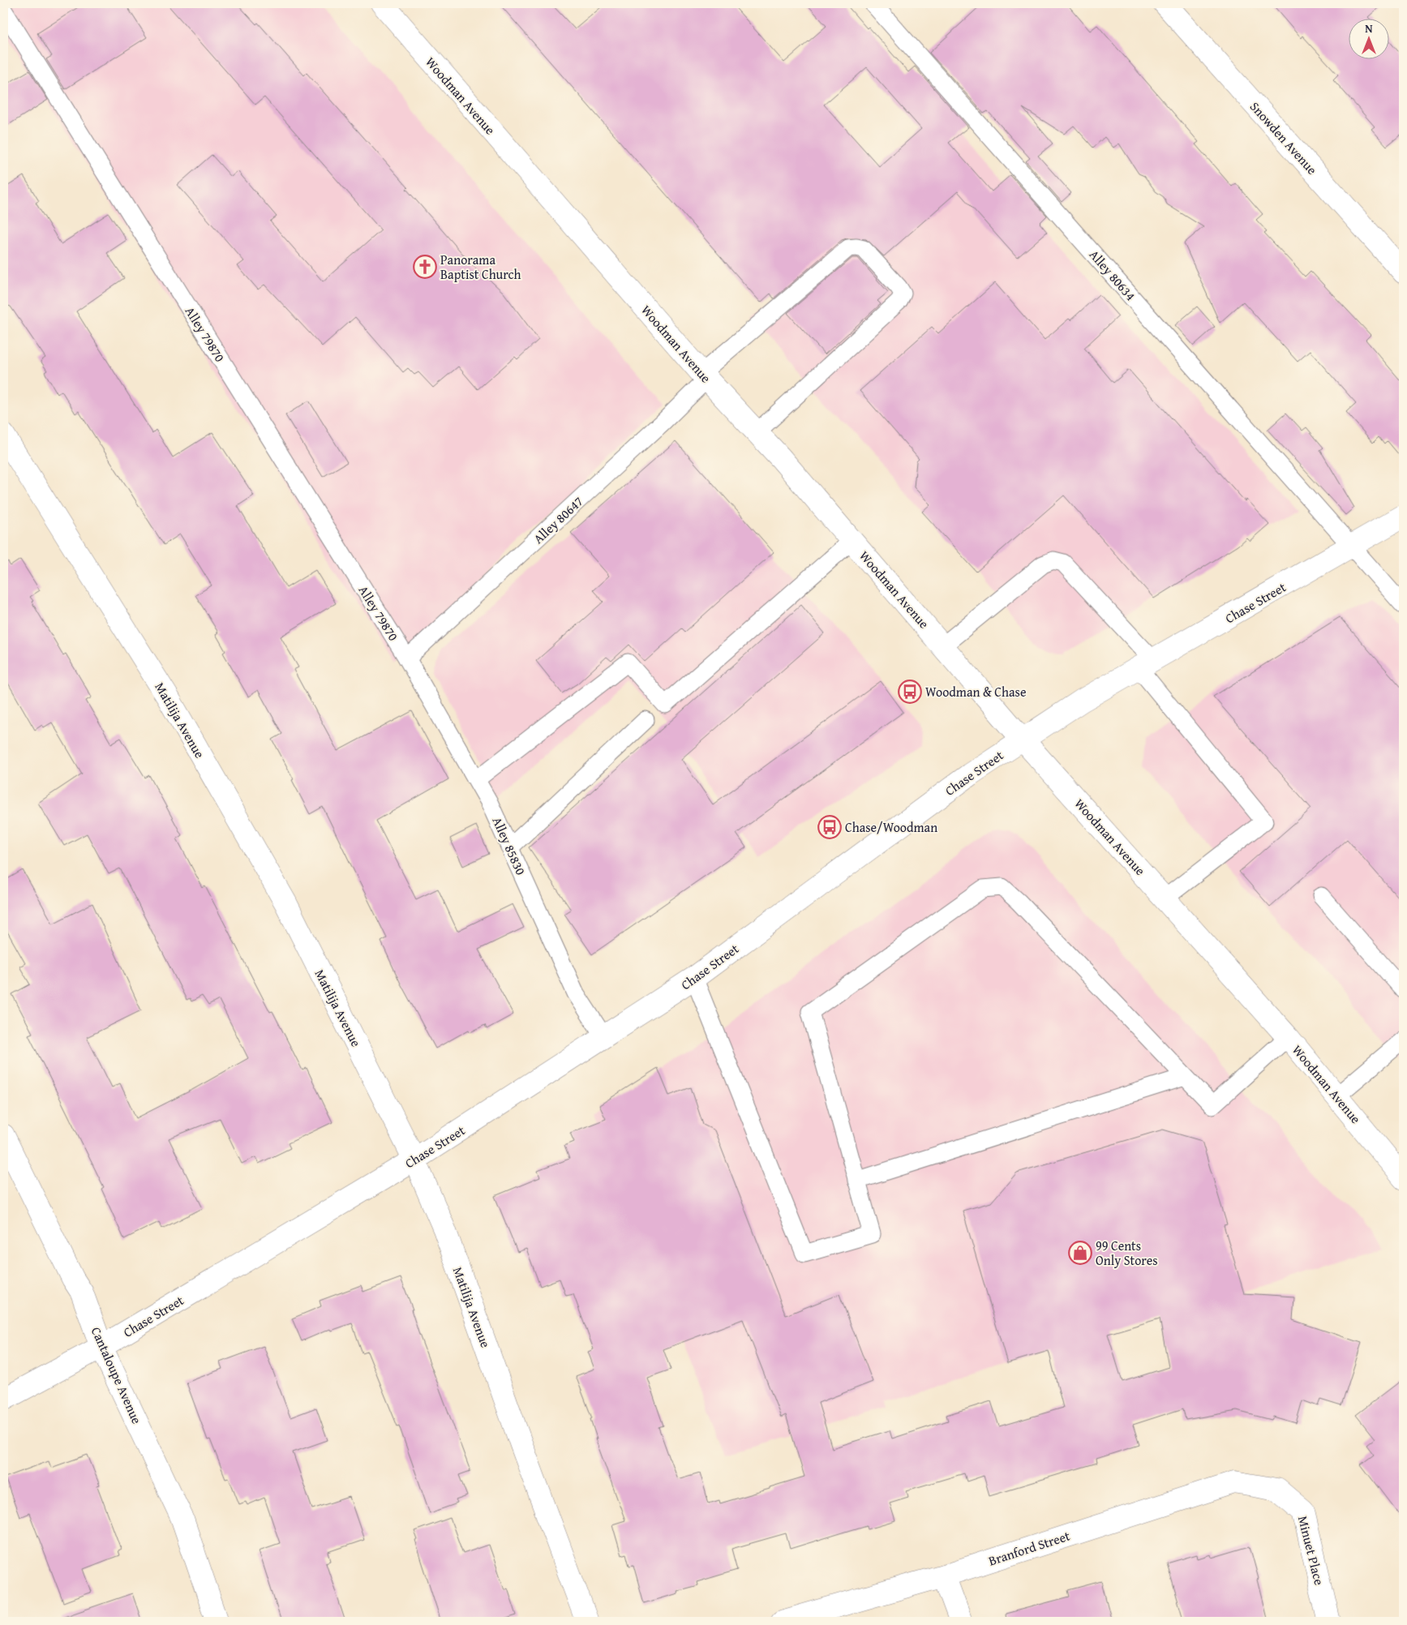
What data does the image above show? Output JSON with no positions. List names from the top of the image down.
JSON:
{
  "streets": {
    "street": [
      "Woodman Avenue",
      "Snowden Avenue",
      "Chase Street",
      "Matilija Avenue",
      "Cantaloupe Avenue",
      "Branford Street",
      "Minuet Place"
    ],
    "lane": [
      "Alley 80634",
      "Alley 79870",
      "Alley 80647",
      "Alley 85830"
    ]
  },
  "crossings": [
    ["Woodman Avenue", "Alley 80647"],
    ["Woodman Avenue", "Chase Street"],
    ["Alley 80634", "Chase Street"],
    ["Alley 79870", "Alley 80647"],
    ["Alley 79870", "Alley 85830"],
    ["Alley 80647", "Alley 85830"],
    ["Chase Street", "Matilija Avenue"],
    ["Chase Street", "Alley 85830"],
    ["Chase Street", "Cantaloupe Avenue"],
    ["Branford Street", "Minuet Place"]
  ],
  "places": {
    "church": ["Panorama Baptist Church"],
    "bus stop": ["Woodman & Chase", "Chase/Woodman"],
    "shop": ["99 Cents Only Stores"]
  },
  "north": "top"
}
